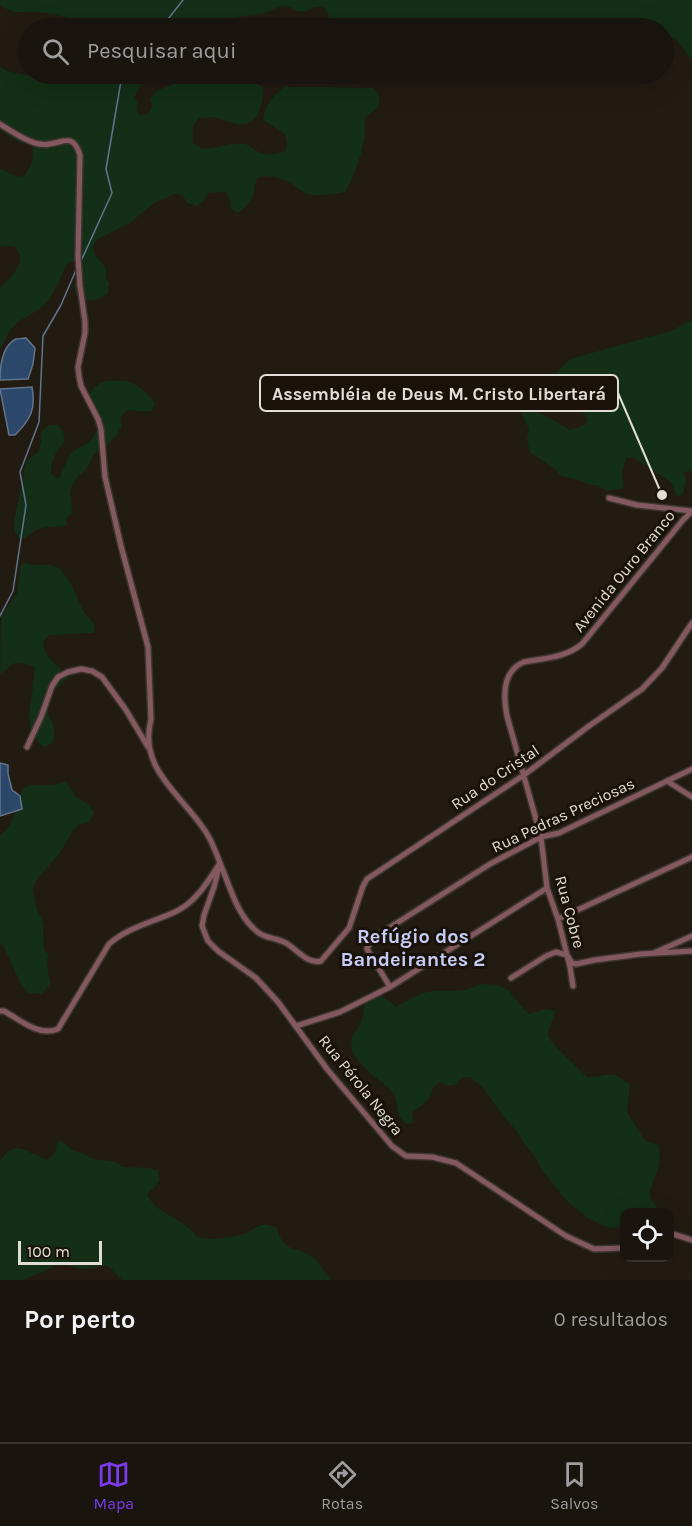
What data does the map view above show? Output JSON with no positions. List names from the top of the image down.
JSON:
{
  "streets": {
    "street": [
      "Avenida Ouro Branco",
      "Rua do Cristal",
      "Rua Pedras Preciosas",
      "Rua Cobre",
      "Rua Pérola Negra"
    ]
  },
  "crossings": [
    ["Avenida Ouro Branco", "Rua do Cristal"],
    ["Avenida Ouro Branco", "Rua Cobre"],
    ["Rua do Cristal", "Rua Cobre"],
    ["Rua do Cristal", "Rua Pérola Negra"],
    ["Rua Pedras Preciosas", "Rua Cobre"]
  ],
  "districts": ["Refúgio dos Bandeirantes 2"],
  "places": ["Assembléia de Deus M. Cristo Libertará"],
  "scale_bar": "100 m",
  "page": {
    "search": "Pesquisar aqui",
    "scale": "100 m",
    "heading": ["Por perto", "0 resultados"],
    "nav": ["Mapa", "Rotas", "Salvos"]
  }
}
